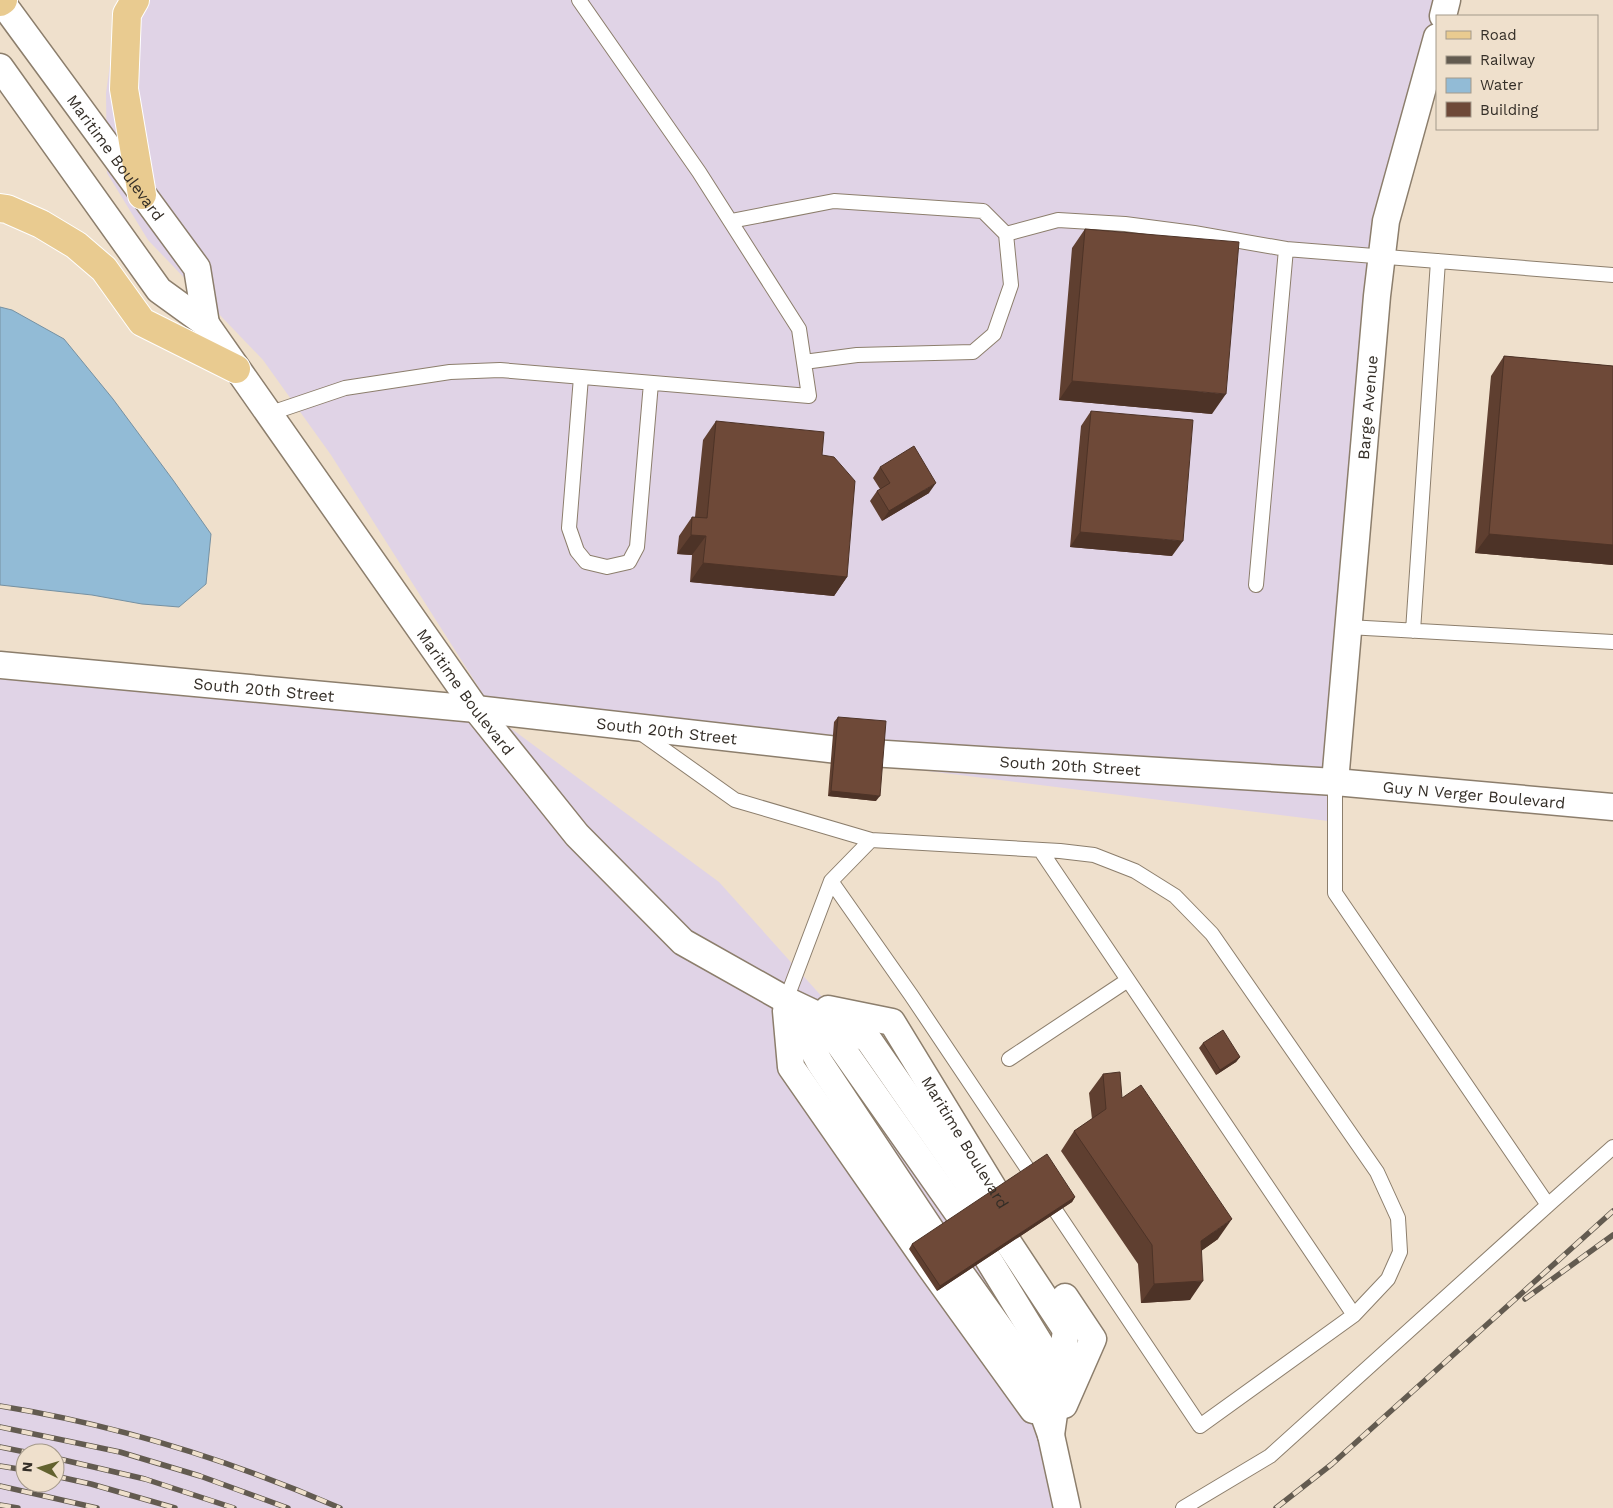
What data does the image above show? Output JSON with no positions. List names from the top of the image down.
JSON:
{
  "streets": {
    "street": [
      "Maritime Boulevard",
      "Barge Avenue",
      "South 20th Street",
      "Guy N Verger Boulevard"
    ]
  },
  "crossings": [
    ["Maritime Boulevard", "South 20th Street"],
    ["Barge Avenue", "South 20th Street"],
    ["Barge Avenue", "Guy N Verger Boulevard"],
    ["South 20th Street", "Guy N Verger Boulevard"]
  ],
  "legend": [
    "Road",
    "Railway",
    "Water",
    "Building"
  ],
  "north": "left"
}
